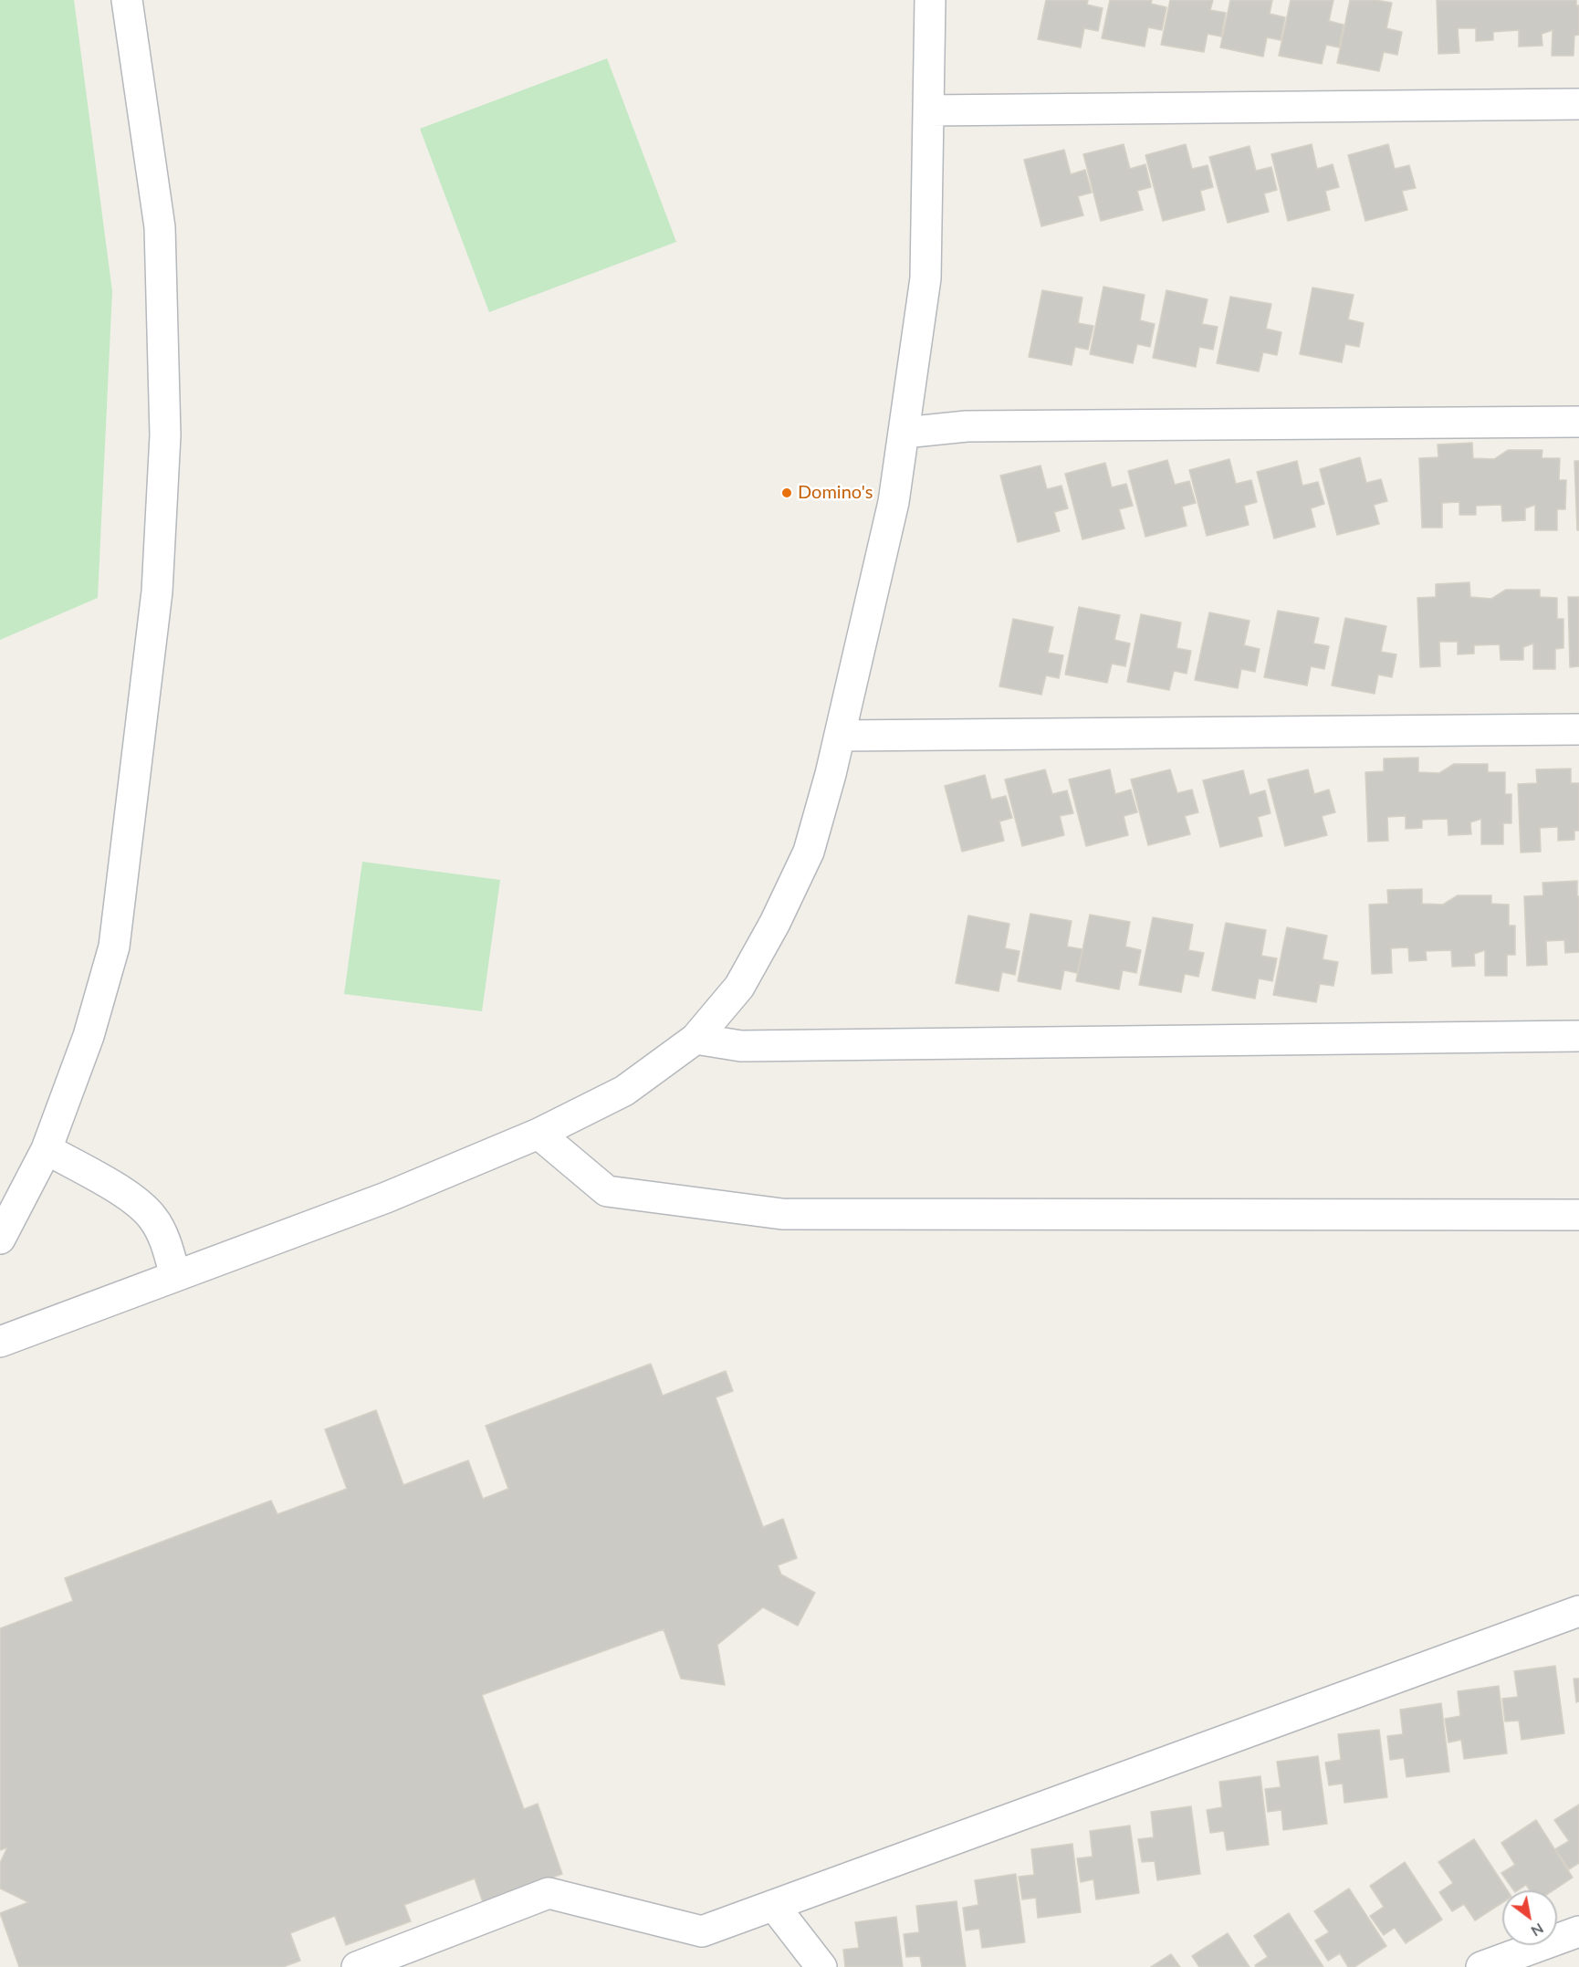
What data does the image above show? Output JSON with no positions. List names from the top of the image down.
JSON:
{
  "places": ["Domino's"],
  "north": "bottom right"
}
